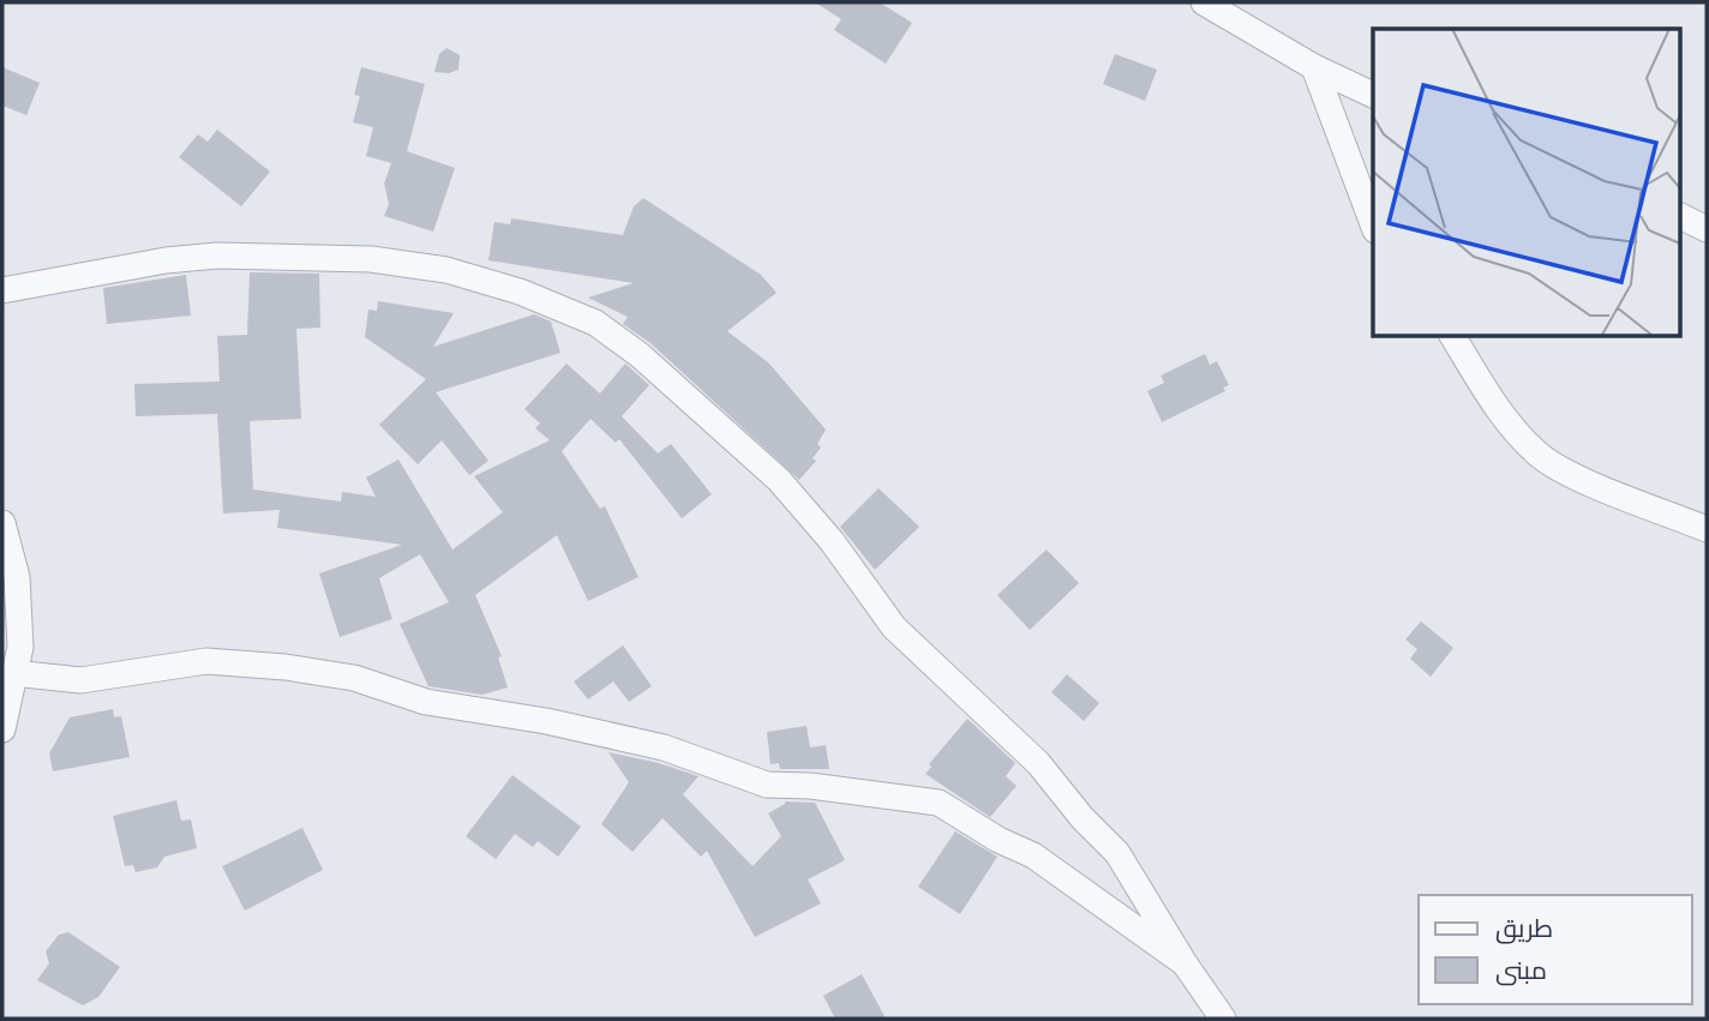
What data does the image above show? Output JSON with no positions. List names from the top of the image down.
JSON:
{
  "legend": ["طريق", "مبنى"]
}
